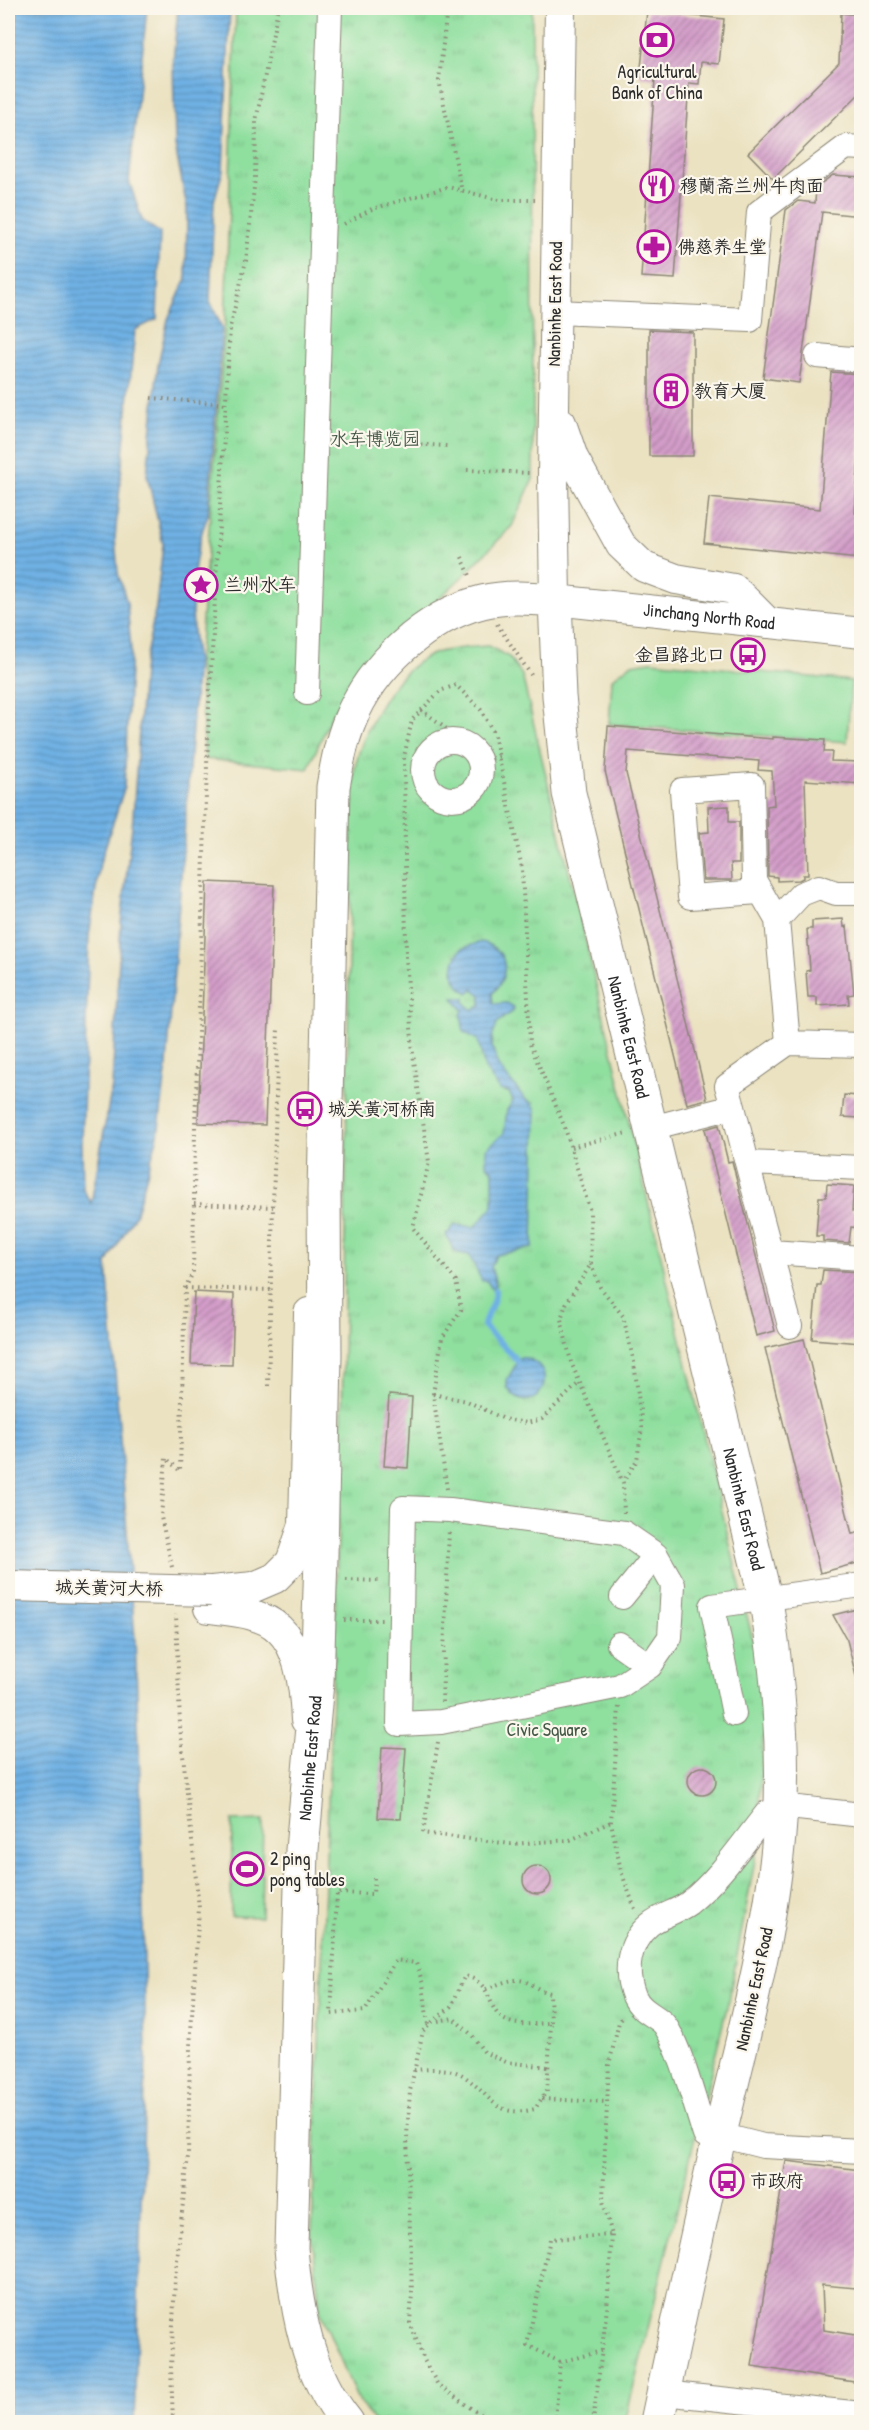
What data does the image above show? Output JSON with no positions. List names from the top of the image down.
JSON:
{
  "streets": {
    "highway": ["Nanbinhe East Road"],
    "main road": ["Jinchang North Road", "城关黄河大桥"]
  },
  "crossings": [
    ["Nanbinhe East Road", "Jinchang North Road"],
    ["Nanbinhe East Road", "城关黄河大桥"]
  ],
  "parks": ["水车博览园", "Civic Square"],
  "places": {
    "bank": ["Agricultural Bank of China"],
    "restaurant": ["穆蘭斋兰州牛肉面"],
    "pharmacy": ["佛慈养生堂"],
    "building": ["教育大厦"],
    "place": ["兰州水车"],
    "bus stop": ["金昌路北口", "城关黄河桥南", "市政府"],
    "sports": ["2 ping pong tables"]
  }
}
